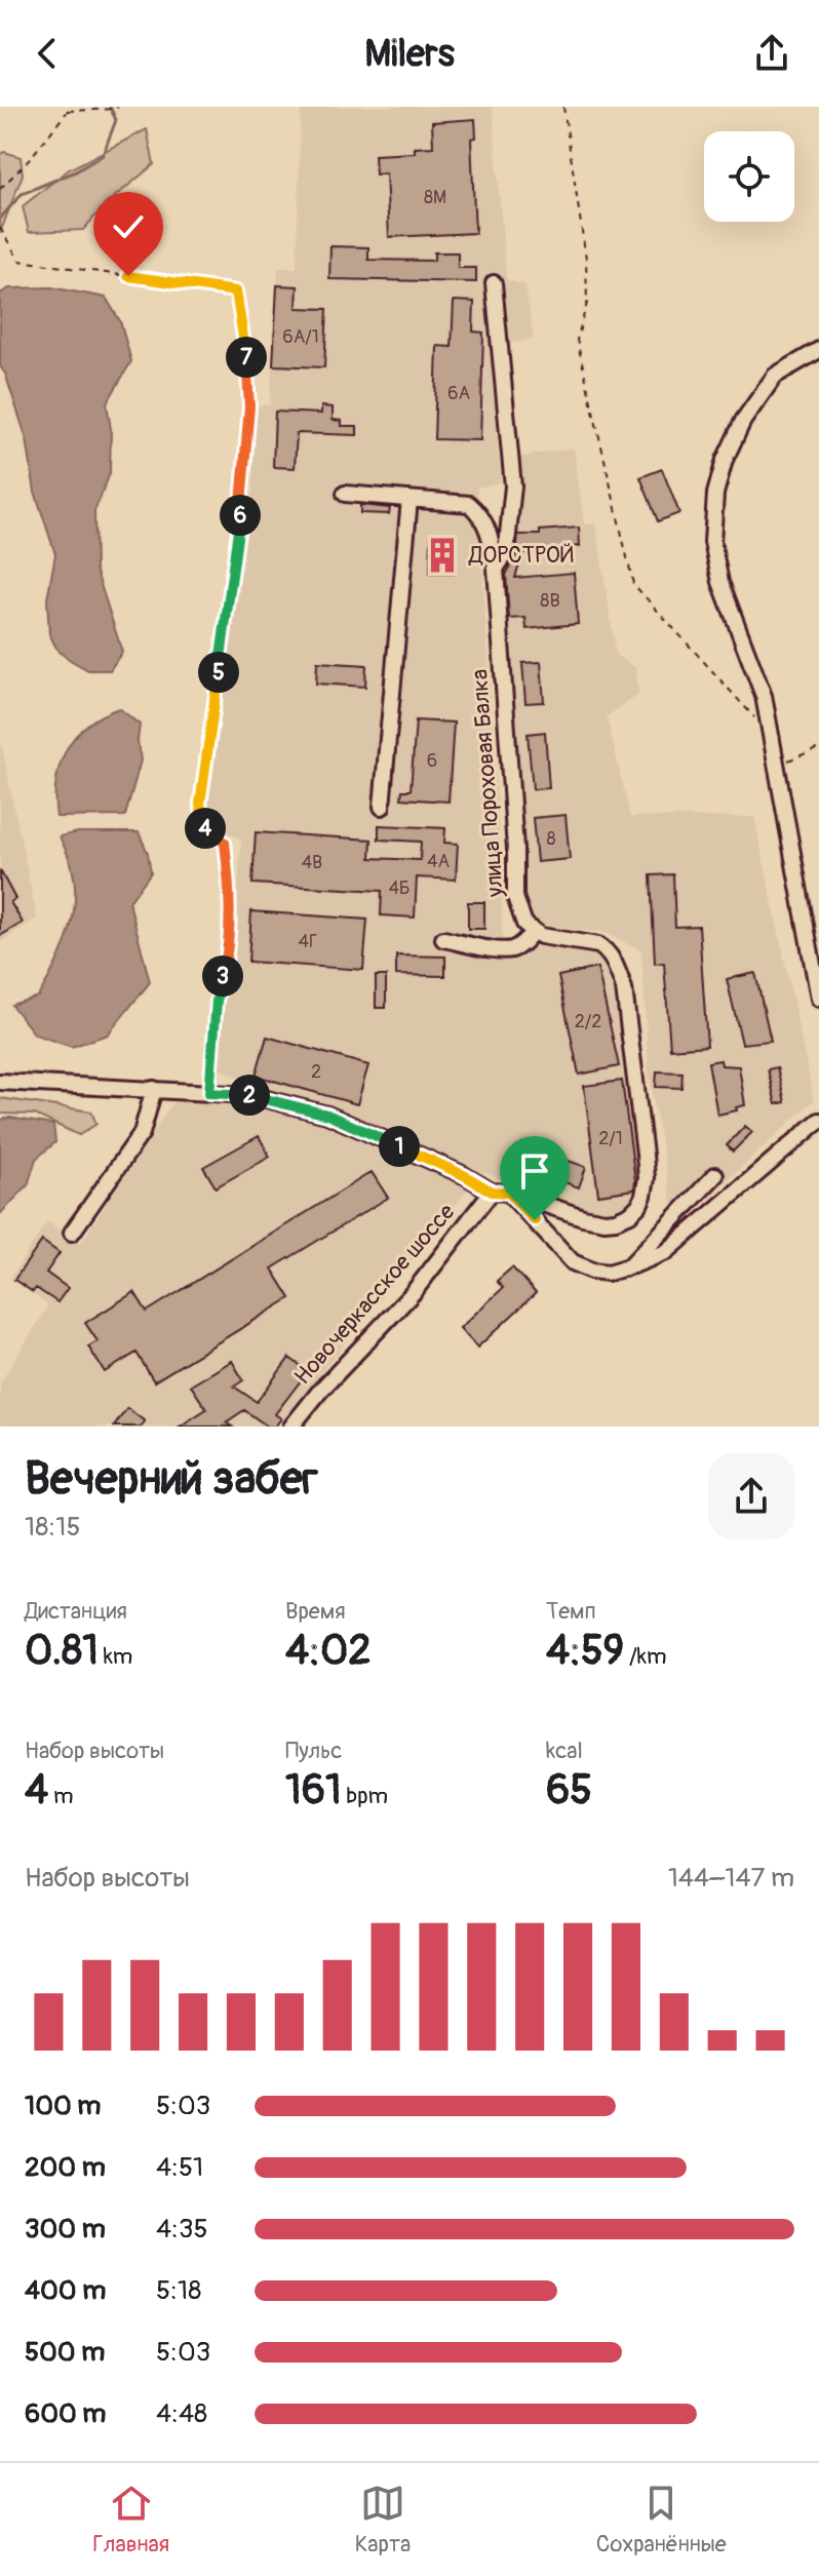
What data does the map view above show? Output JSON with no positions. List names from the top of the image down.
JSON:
{
  "streets": {
    "street": ["улица Пороховая Балка", "Новочеркасское шоссе"]
  },
  "places": {
    "building": ["ДОРСТРОЙ"]
  },
  "house_numbers": [
    "8М",
    "6А/1",
    "6А",
    "8В",
    "6",
    "8",
    "4А",
    "4В",
    "4Б",
    "4Г",
    "2/2",
    "2",
    "2/1"
  ],
  "page": {
    "header": "Milers",
    "pins": [
      "7",
      "6",
      "5",
      "4",
      "3",
      "2",
      "1"
    ],
    "heading": ["Вечерний забег", "18:15"],
    "stats": [
      ["Дистанция", "0.81 km"],
      ["Время", "4:02"],
      ["Темп", "4:59 /km"],
      ["Набор высоты", "4 m"],
      ["Пульс", "161 bpm"],
      ["kcal", "65"]
    ],
    "chart": ["Набор высоты", "144–147 m"],
    "list": [
      {
        "name": "100 m",
        "note": "5:03"
      },
      {
        "name": "200 m",
        "note": "4:51"
      },
      {
        "name": "300 m",
        "note": "4:35"
      },
      {
        "name": "400 m",
        "note": "5:18"
      },
      {
        "name": "500 m",
        "note": "5:03"
      },
      {
        "name": "600 m",
        "note": "4:48"
      }
    ],
    "tabs": ["Главная", "Карта", "Сохранённые"]
  }
}
